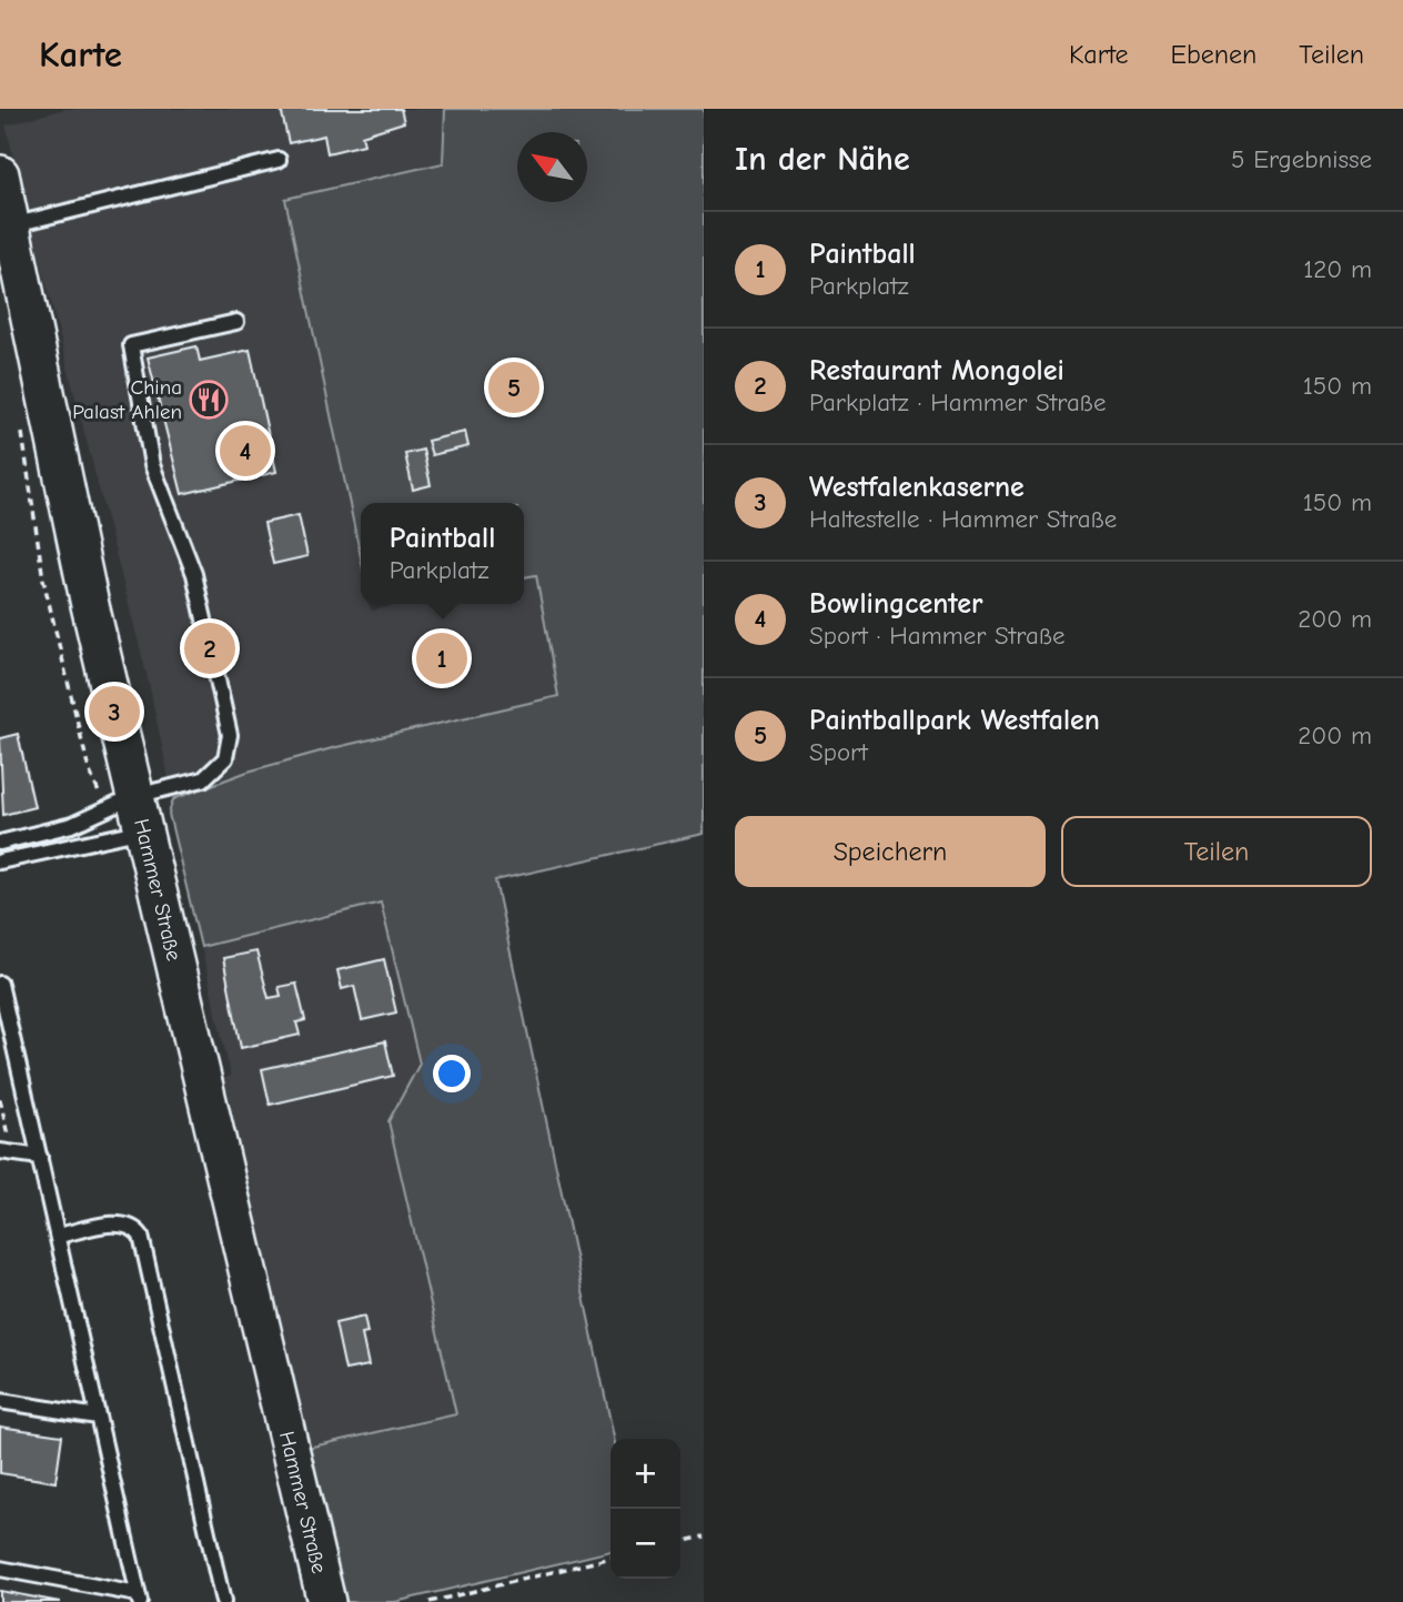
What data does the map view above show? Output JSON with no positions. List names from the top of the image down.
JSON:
{
  "streets": {
    "main road": ["Hammer Straße"]
  },
  "places": {
    "restaurant": ["China Palast Ahlen"]
  },
  "north": "top left",
  "page": {
    "header": "Karte",
    "nav": ["Karte", "Ebenen", "Teilen"],
    "heading": ["In der Nähe", "5 Ergebnisse"],
    "list": [
      {
        "mark": "1",
        "name": "Paintball",
        "note": "Parkplatz",
        "value": "120 m"
      },
      {
        "mark": "2",
        "name": "Restaurant Mongolei",
        "note": "Parkplatz · Hammer Straße",
        "value": "150 m"
      },
      {
        "mark": "3",
        "name": "Westfalenkaserne",
        "note": "Haltestelle · Hammer Straße",
        "value": "150 m"
      },
      {
        "mark": "4",
        "name": "Bowlingcenter",
        "note": "Sport · Hammer Straße",
        "value": "200 m"
      },
      {
        "mark": "5",
        "name": "Paintballpark Westfalen",
        "note": "Sport",
        "value": "200 m"
      }
    ],
    "pins": [
      "5",
      "4",
      "2",
      "1",
      "3"
    ],
    "popup": ["Paintball", "Parkplatz"],
    "buttons": ["Speichern", "Teilen"],
    "map_buttons": ["+", "−"]
  }
}
